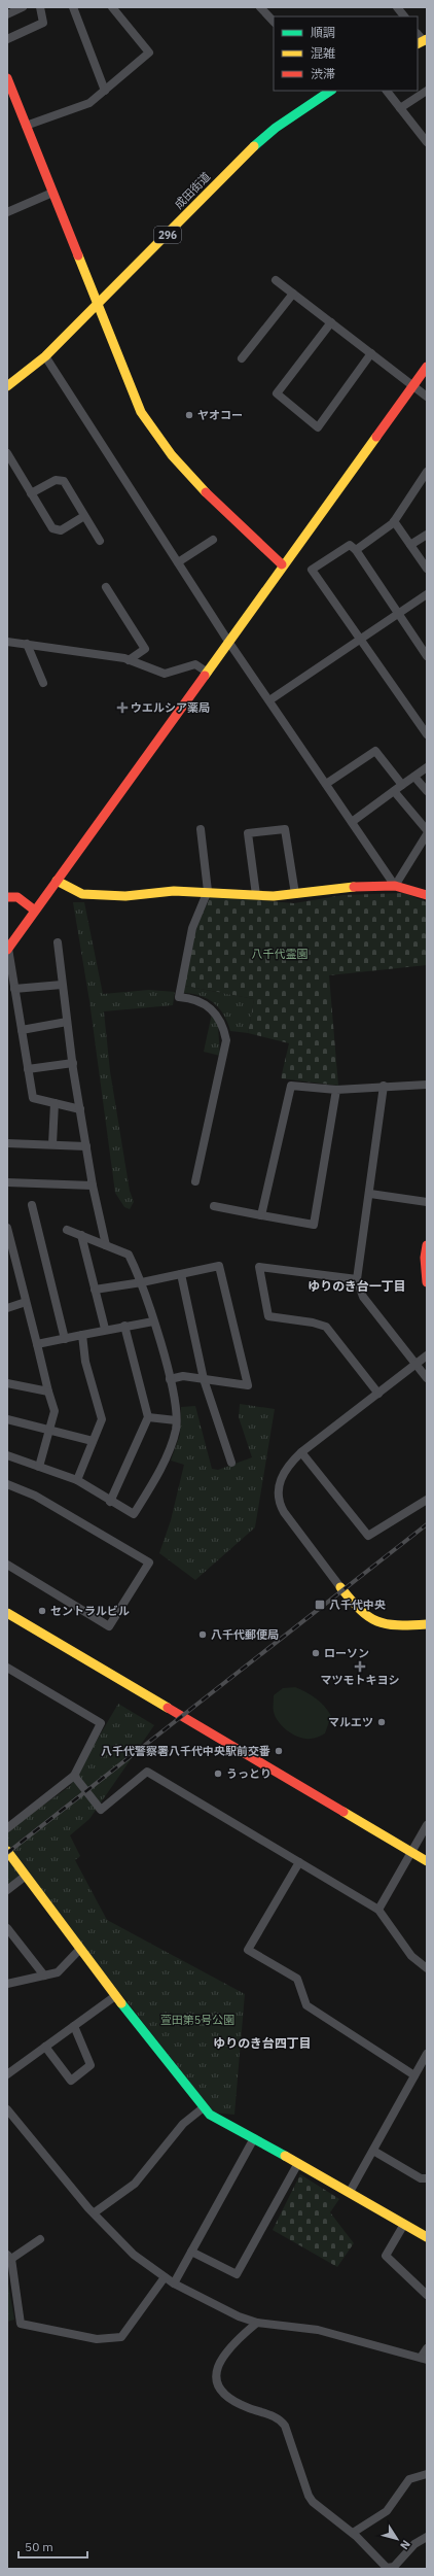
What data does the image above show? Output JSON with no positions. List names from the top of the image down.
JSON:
{
  "streets": {
    "main road": ["成田街道", "296"]
  },
  "districts": ["ゆりのき台一丁目", "ゆりのき台四丁目"],
  "parks": ["八千代霊園", "萱田第5号公園"],
  "places": {
    "other": [
      "ヤオコー",
      "セントラルビル",
      "八千代郵便局",
      "ローソン",
      "マルエツ",
      "八千代警察署八千代中央駅前交番",
      "うっとり"
    ],
    "health": ["ウエルシア薬局", "マツモトキヨシ"],
    "transit": ["八千代中央"]
  },
  "legend": ["順調", "混雑", "渋滞"],
  "scale_bar": "50 m",
  "north": "bottom right"
}
